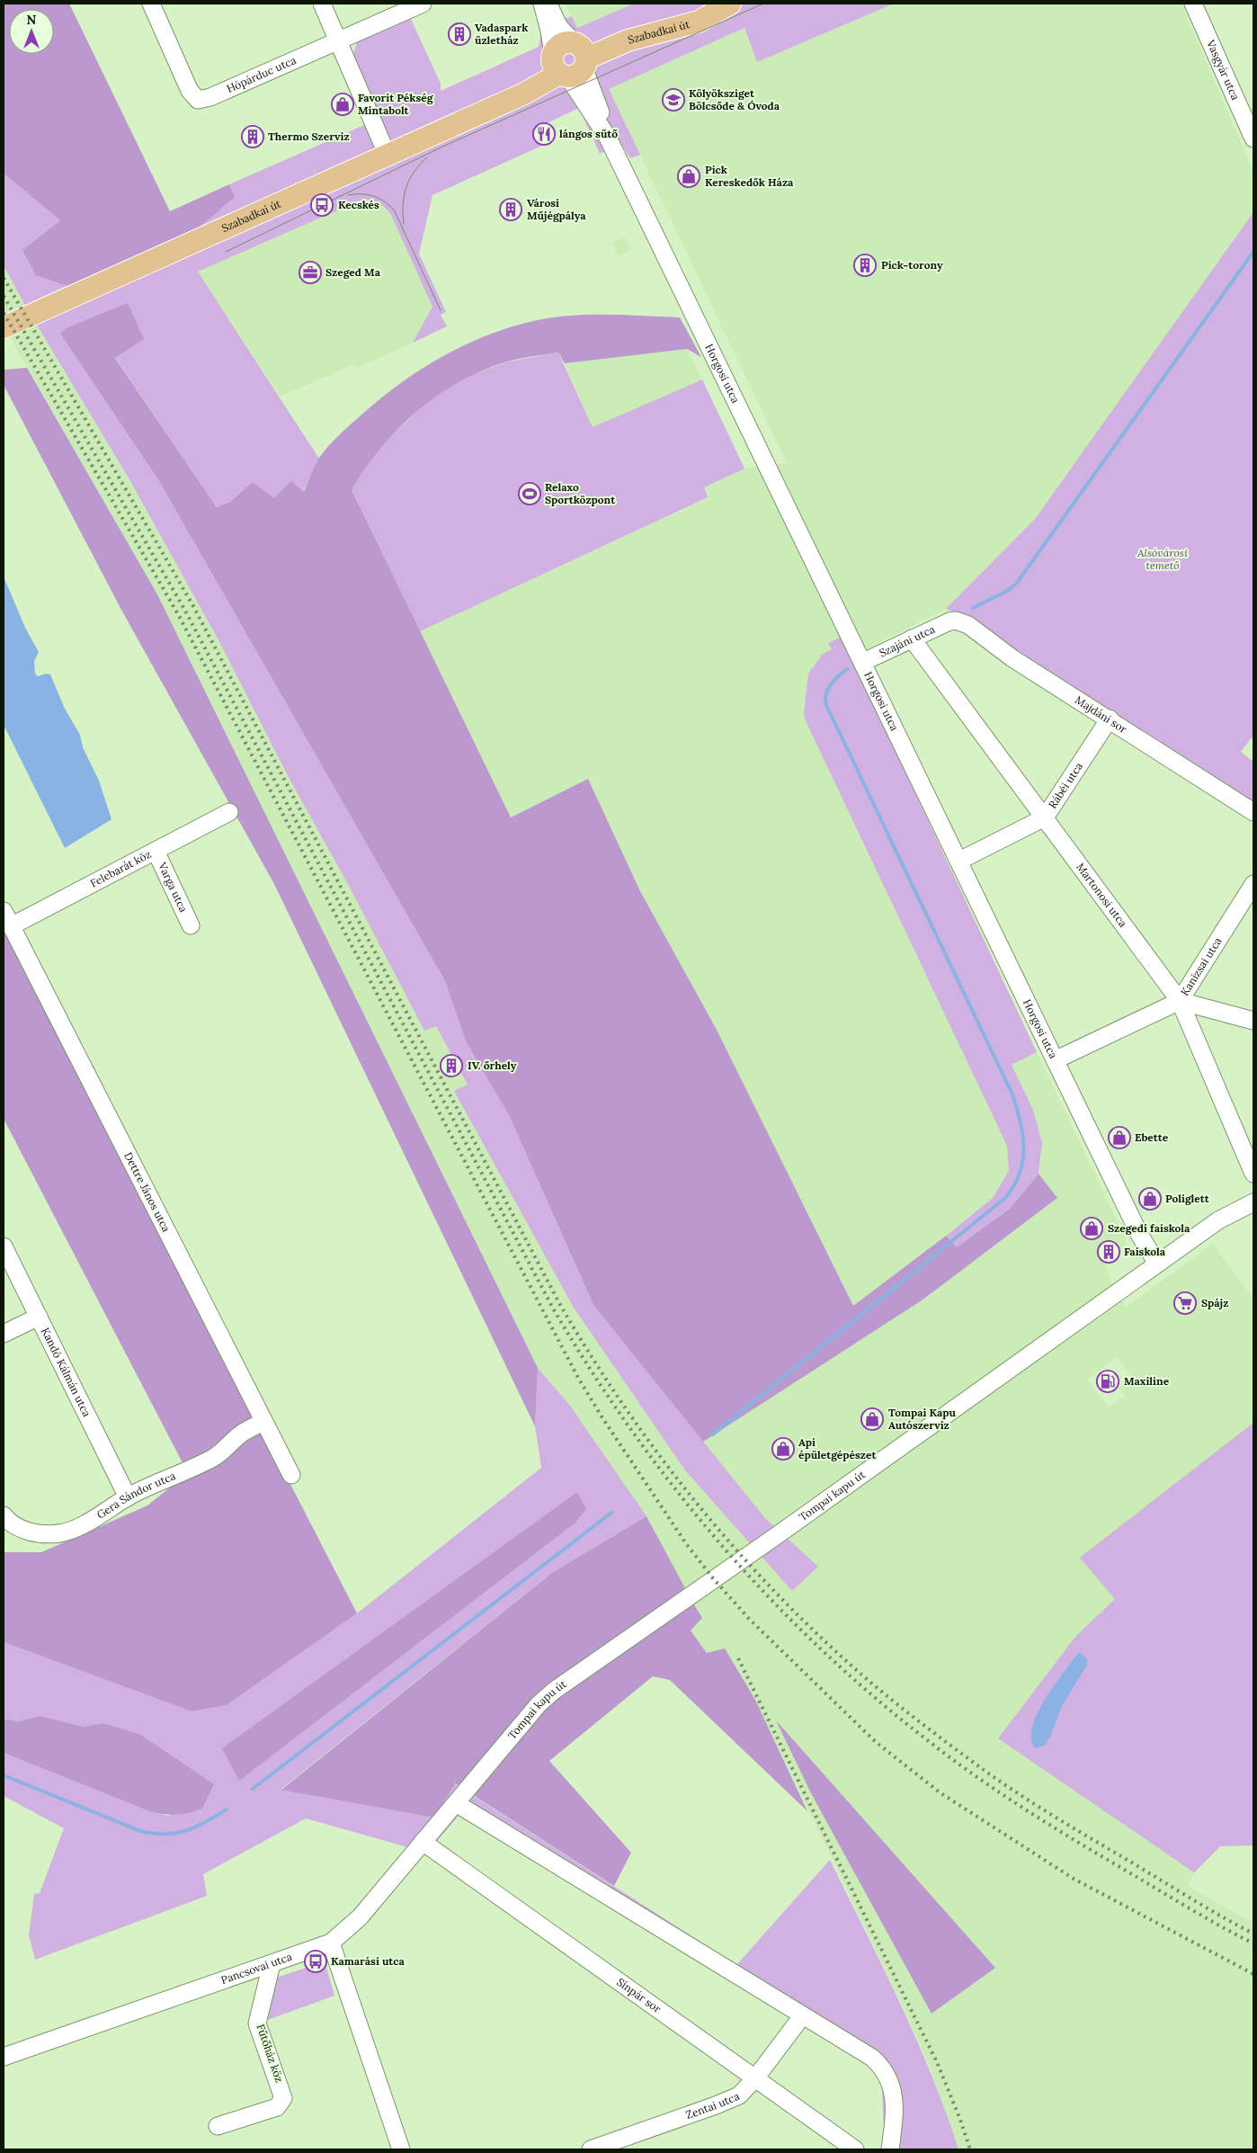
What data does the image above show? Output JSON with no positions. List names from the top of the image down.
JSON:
{
  "streets": {
    "main road": ["Szabadkai út"],
    "street": [
      "Vasgyár utca",
      "Hópárduc utca",
      "Horgosi utca",
      "Szajáni utca",
      "Majdáni sor",
      "Rábéi utca",
      "Felebarát köz",
      "Varga utca",
      "Martonosi utca",
      "Kanizsai utca",
      "Dettre János utca",
      "Kandó Kálmán utca",
      "Gera Sándor utca",
      "Tompai kapu út",
      "Pancsovai utca",
      "Sínpár sor",
      "Fűtőház köz",
      "Zentai utca"
    ]
  },
  "crossings": [
    ["Szabadkai út", "Horgosi utca"],
    ["Horgosi utca", "Szajáni utca"],
    ["Horgosi utca", "Rábéi utca"],
    ["Horgosi utca", "Kanizsai utca"],
    ["Horgosi utca", "Tompai kapu út"],
    ["Szajáni utca", "Majdáni sor"],
    ["Szajáni utca", "Martonosi utca"],
    ["Majdáni sor", "Rábéi utca"],
    ["Rábéi utca", "Martonosi utca"],
    ["Felebarát köz", "Varga utca"],
    ["Felebarát köz", "Dettre János utca"],
    ["Martonosi utca", "Kanizsai utca"],
    ["Dettre János utca", "Gera Sándor utca"],
    ["Kandó Kálmán utca", "Gera Sándor utca"],
    ["Tompai kapu út", "Pancsovai utca"],
    ["Pancsovai utca", "Sínpár sor"],
    ["Pancsovai utca", "Fűtőház köz"],
    ["Sínpár sor", "Zentai utca"]
  ],
  "parks": ["Alsóvárosi temető"],
  "places": {
    "building": [
      "Vadaspark üzletház",
      "Thermo Szerviz",
      "Városi Műjégpálya",
      "Pick-torony",
      "IV. őrhely",
      "Faiskola"
    ],
    "school or university": ["Kölyöksziget Bölcsőde & Óvoda"],
    "shop": [
      "Favorit Pékség Mintabolt",
      "Pick Kereskedők Háza",
      "Ebette",
      "Poliglett",
      "Szegedi faiskola",
      "Tompai Kapu Autószerviz",
      "Api épületgépészet"
    ],
    "restaurant": ["lángos sütő"],
    "bus stop": ["Kecskés", "Kamarási utca"],
    "office": ["Szeged Ma"],
    "sports": ["Relaxo Sportközpont"],
    "supermarket": ["Spájz"],
    "fuel station": ["Maxiline"]
  },
  "north": "top"
}
